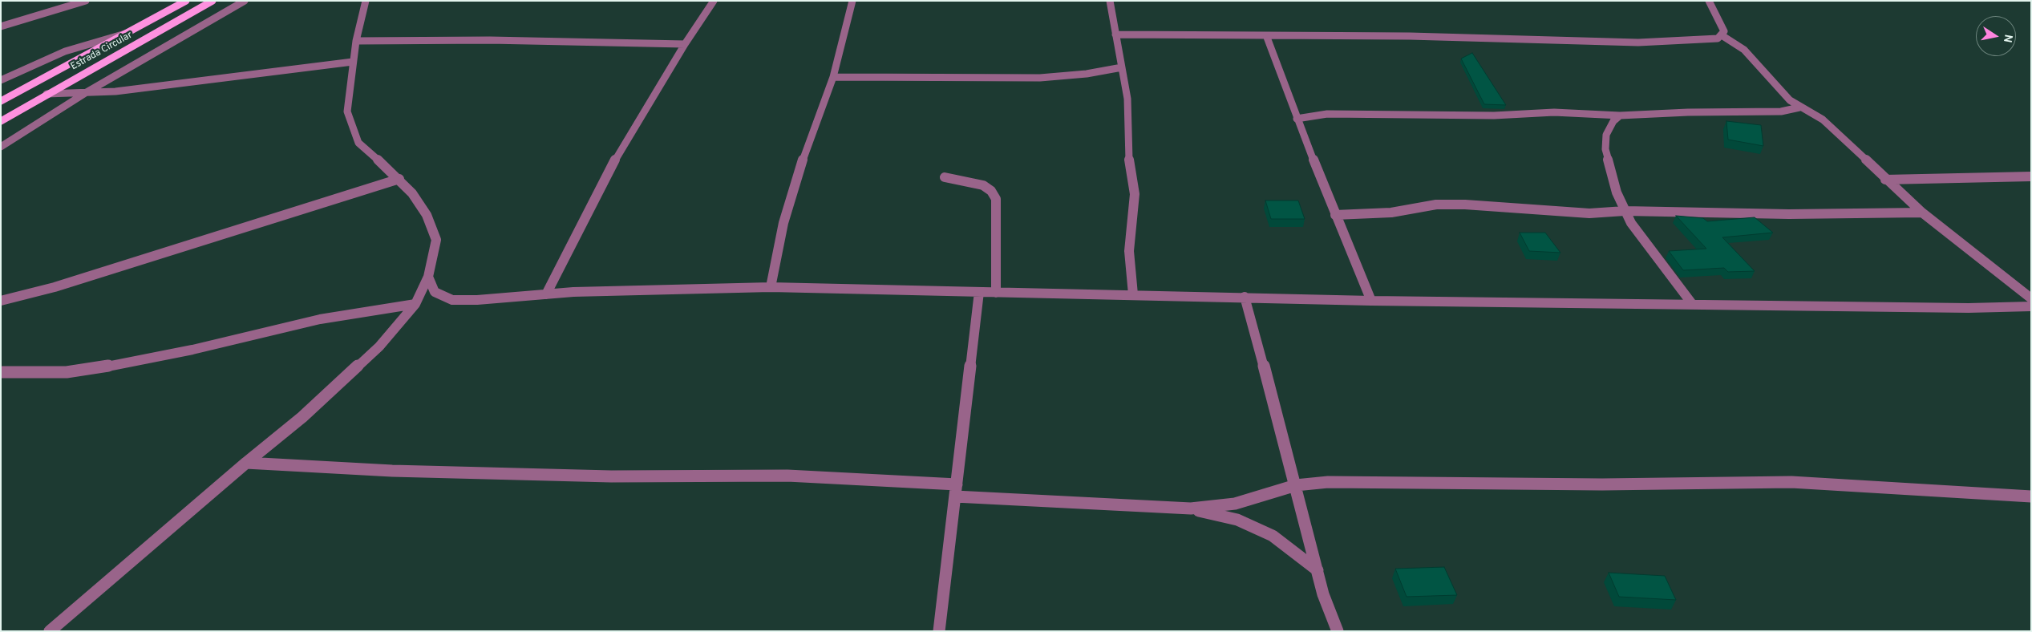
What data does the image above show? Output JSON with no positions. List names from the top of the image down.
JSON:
{
  "streets": {
    "main road": ["Estrada Circular"]
  },
  "north": "right"
}
